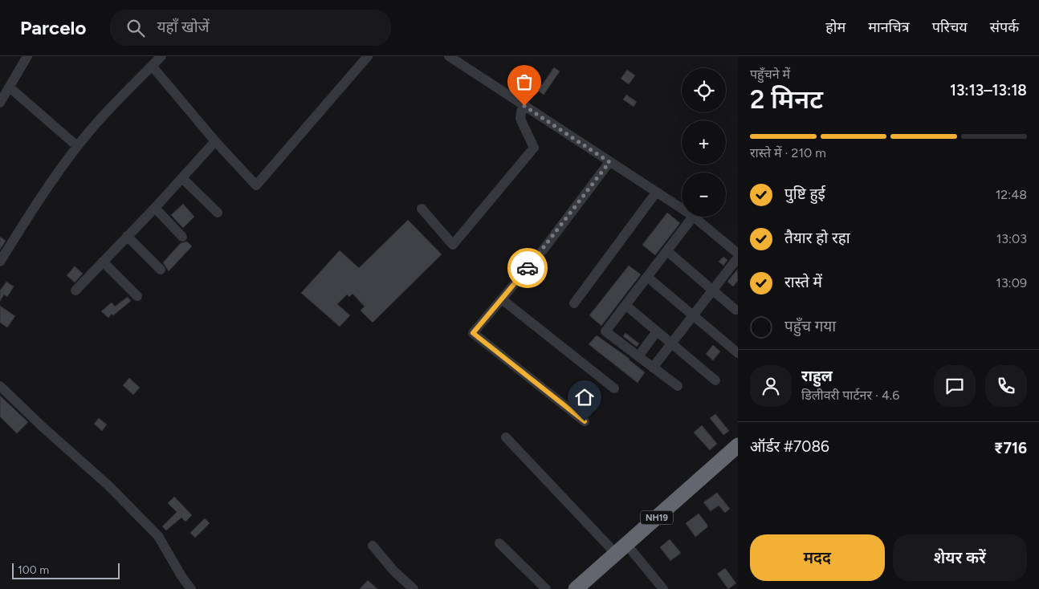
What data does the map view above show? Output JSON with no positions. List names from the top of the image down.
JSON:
{
  "streets": {
    "highway": ["NH19"]
  },
  "scale_bar": "100 m",
  "page": {
    "header": "Parcelo",
    "search": "यहाँ खोजें",
    "nav": [
      "होम",
      "मानचित्र",
      "परिचय",
      "संपर्क"
    ],
    "heading": ["2 मिनट", "पहुँचने में", "13:13–13:18"],
    "panel": [
      "राहुल",
      "डिलीवरी पार्टनर · 4.6",
      "ऑर्डर #7086",
      "₹716"
    ],
    "map_buttons": ["+", "−"],
    "bar": "रास्ते में · 210 m",
    "list": [
      ["पुष्टि हुई", "12:48"],
      ["तैयार हो रहा", "13:03"],
      ["रास्ते में", "13:09"],
      "पहुँच गया"
    ],
    "buttons": ["मदद", "शेयर करें"],
    "scale": "100 m"
  }
}
